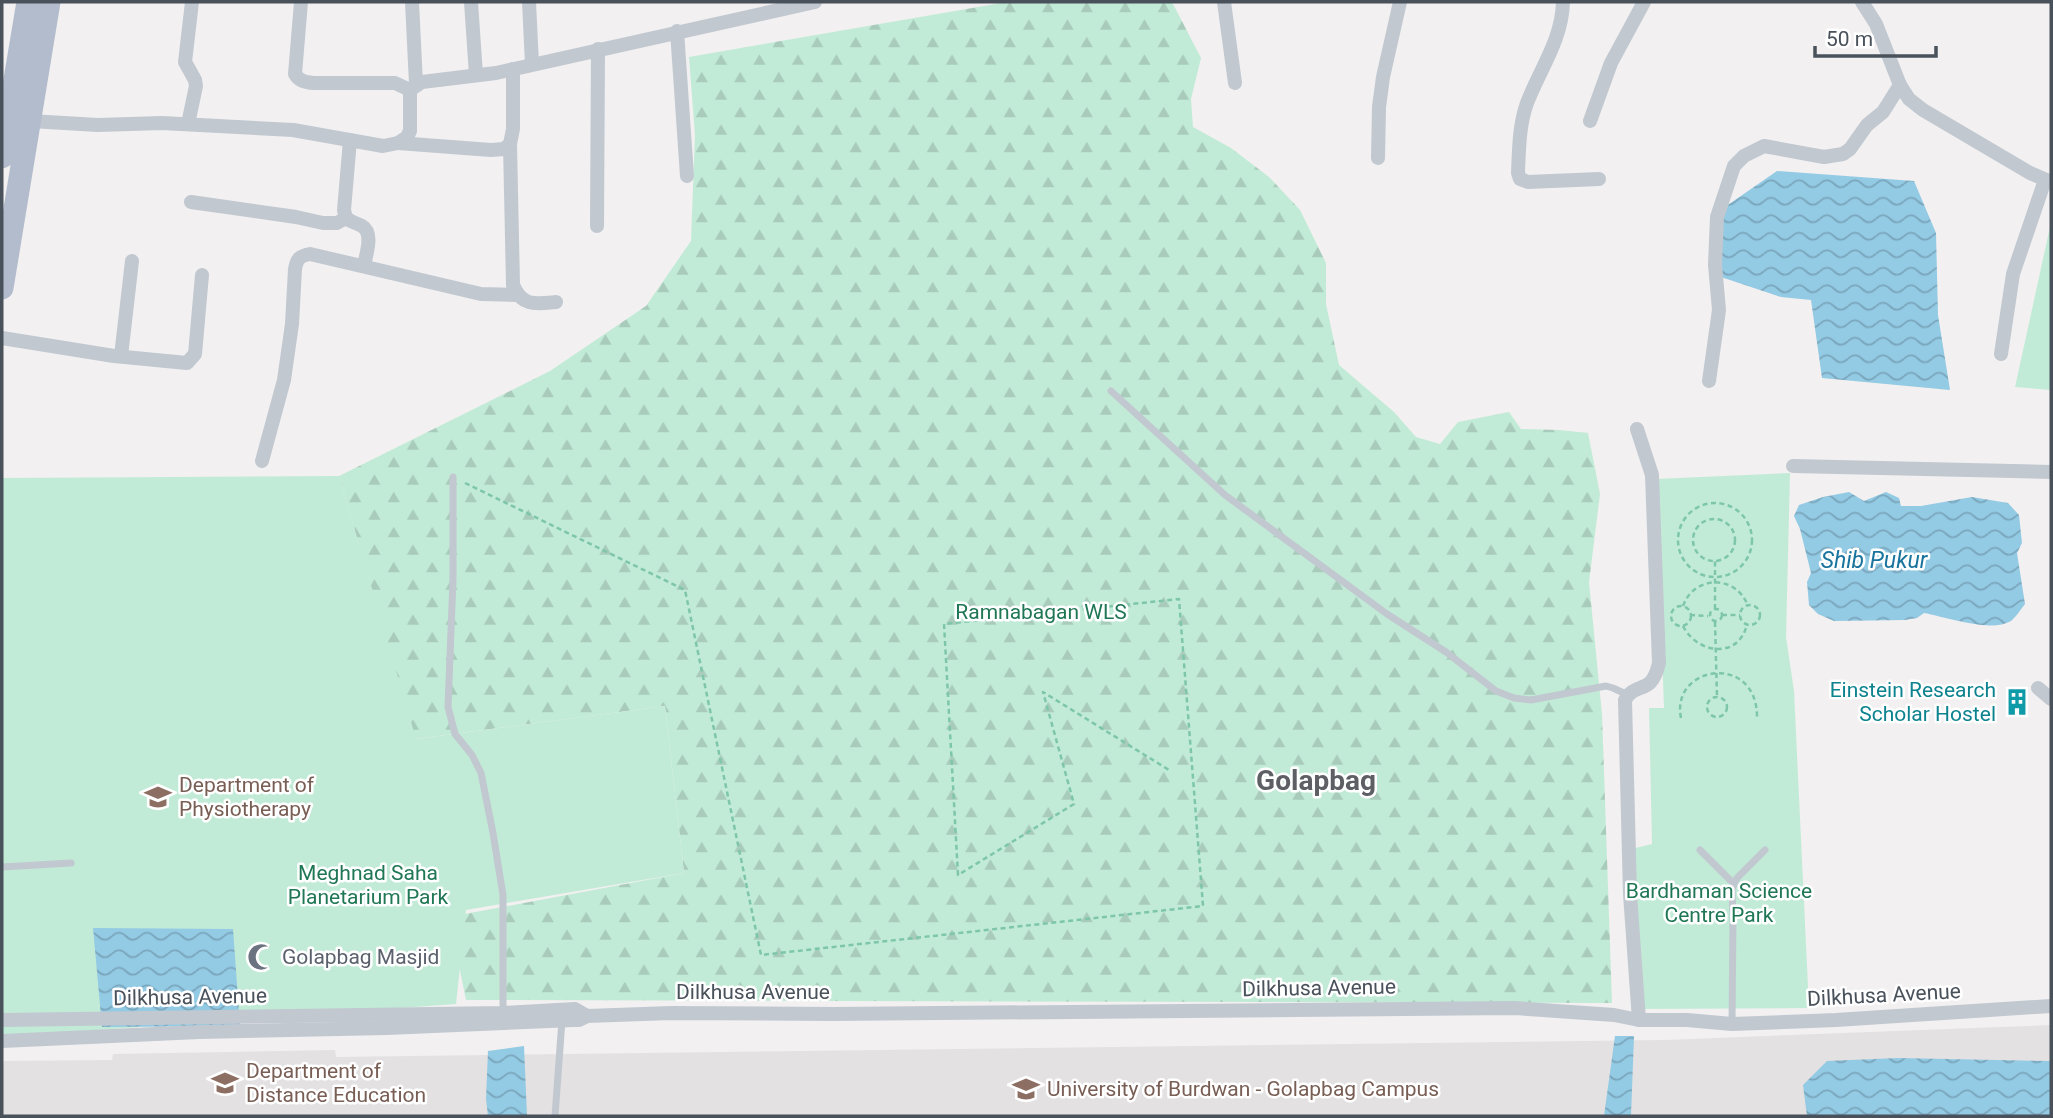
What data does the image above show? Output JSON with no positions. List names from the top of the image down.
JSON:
{
  "streets": {
    "street": ["Dilkhusa Avenue"]
  },
  "districts": ["Golapbag"],
  "water": ["Shib Pukur"],
  "parks": ["Ramnabagan WLS", "Meghnad Saha Planetarium Park", "Bardhaman Science Centre Park"],
  "places": {
    "building": ["Einstein Research Scholar Hostel"],
    "school or university": ["Department of Physiotherapy", "Department of Distance Education", "University of Burdwan - Golapbag Campus"],
    "mosque": ["Golapbag Masjid"]
  },
  "scale_bar": "50 m"
}
